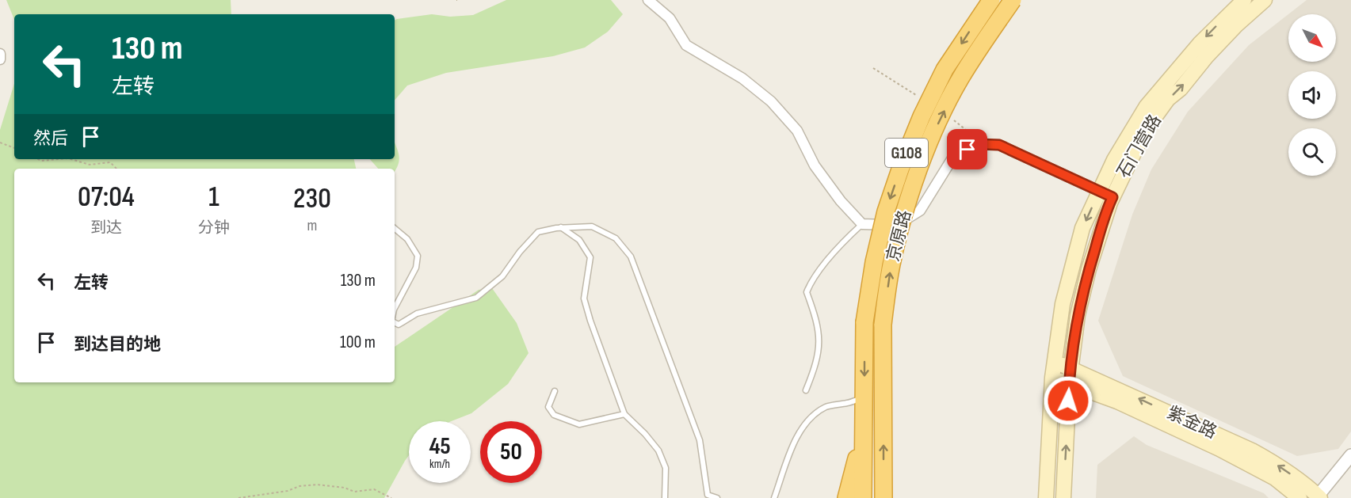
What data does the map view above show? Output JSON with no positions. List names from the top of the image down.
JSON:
{
  "streets": {
    "highway": ["G108", "京原路"],
    "main road": ["石门营路", "紫金路"]
  },
  "crossings": [
    ["石门营路", "紫金路"]
  ],
  "north": "bottom right",
  "page": {
    "turn": ["130 m", "左转"],
    "then": "然后",
    "eta": [
      "07:04",
      "到达",
      "1",
      "分钟",
      "230",
      "m"
    ],
    "list": [
      {
        "name": "左转",
        "value": "130 m"
      },
      {
        "name": "到达目的地",
        "value": "100 m"
      }
    ],
    "speed": "45 km/h",
    "limit": "50"
  }
}
